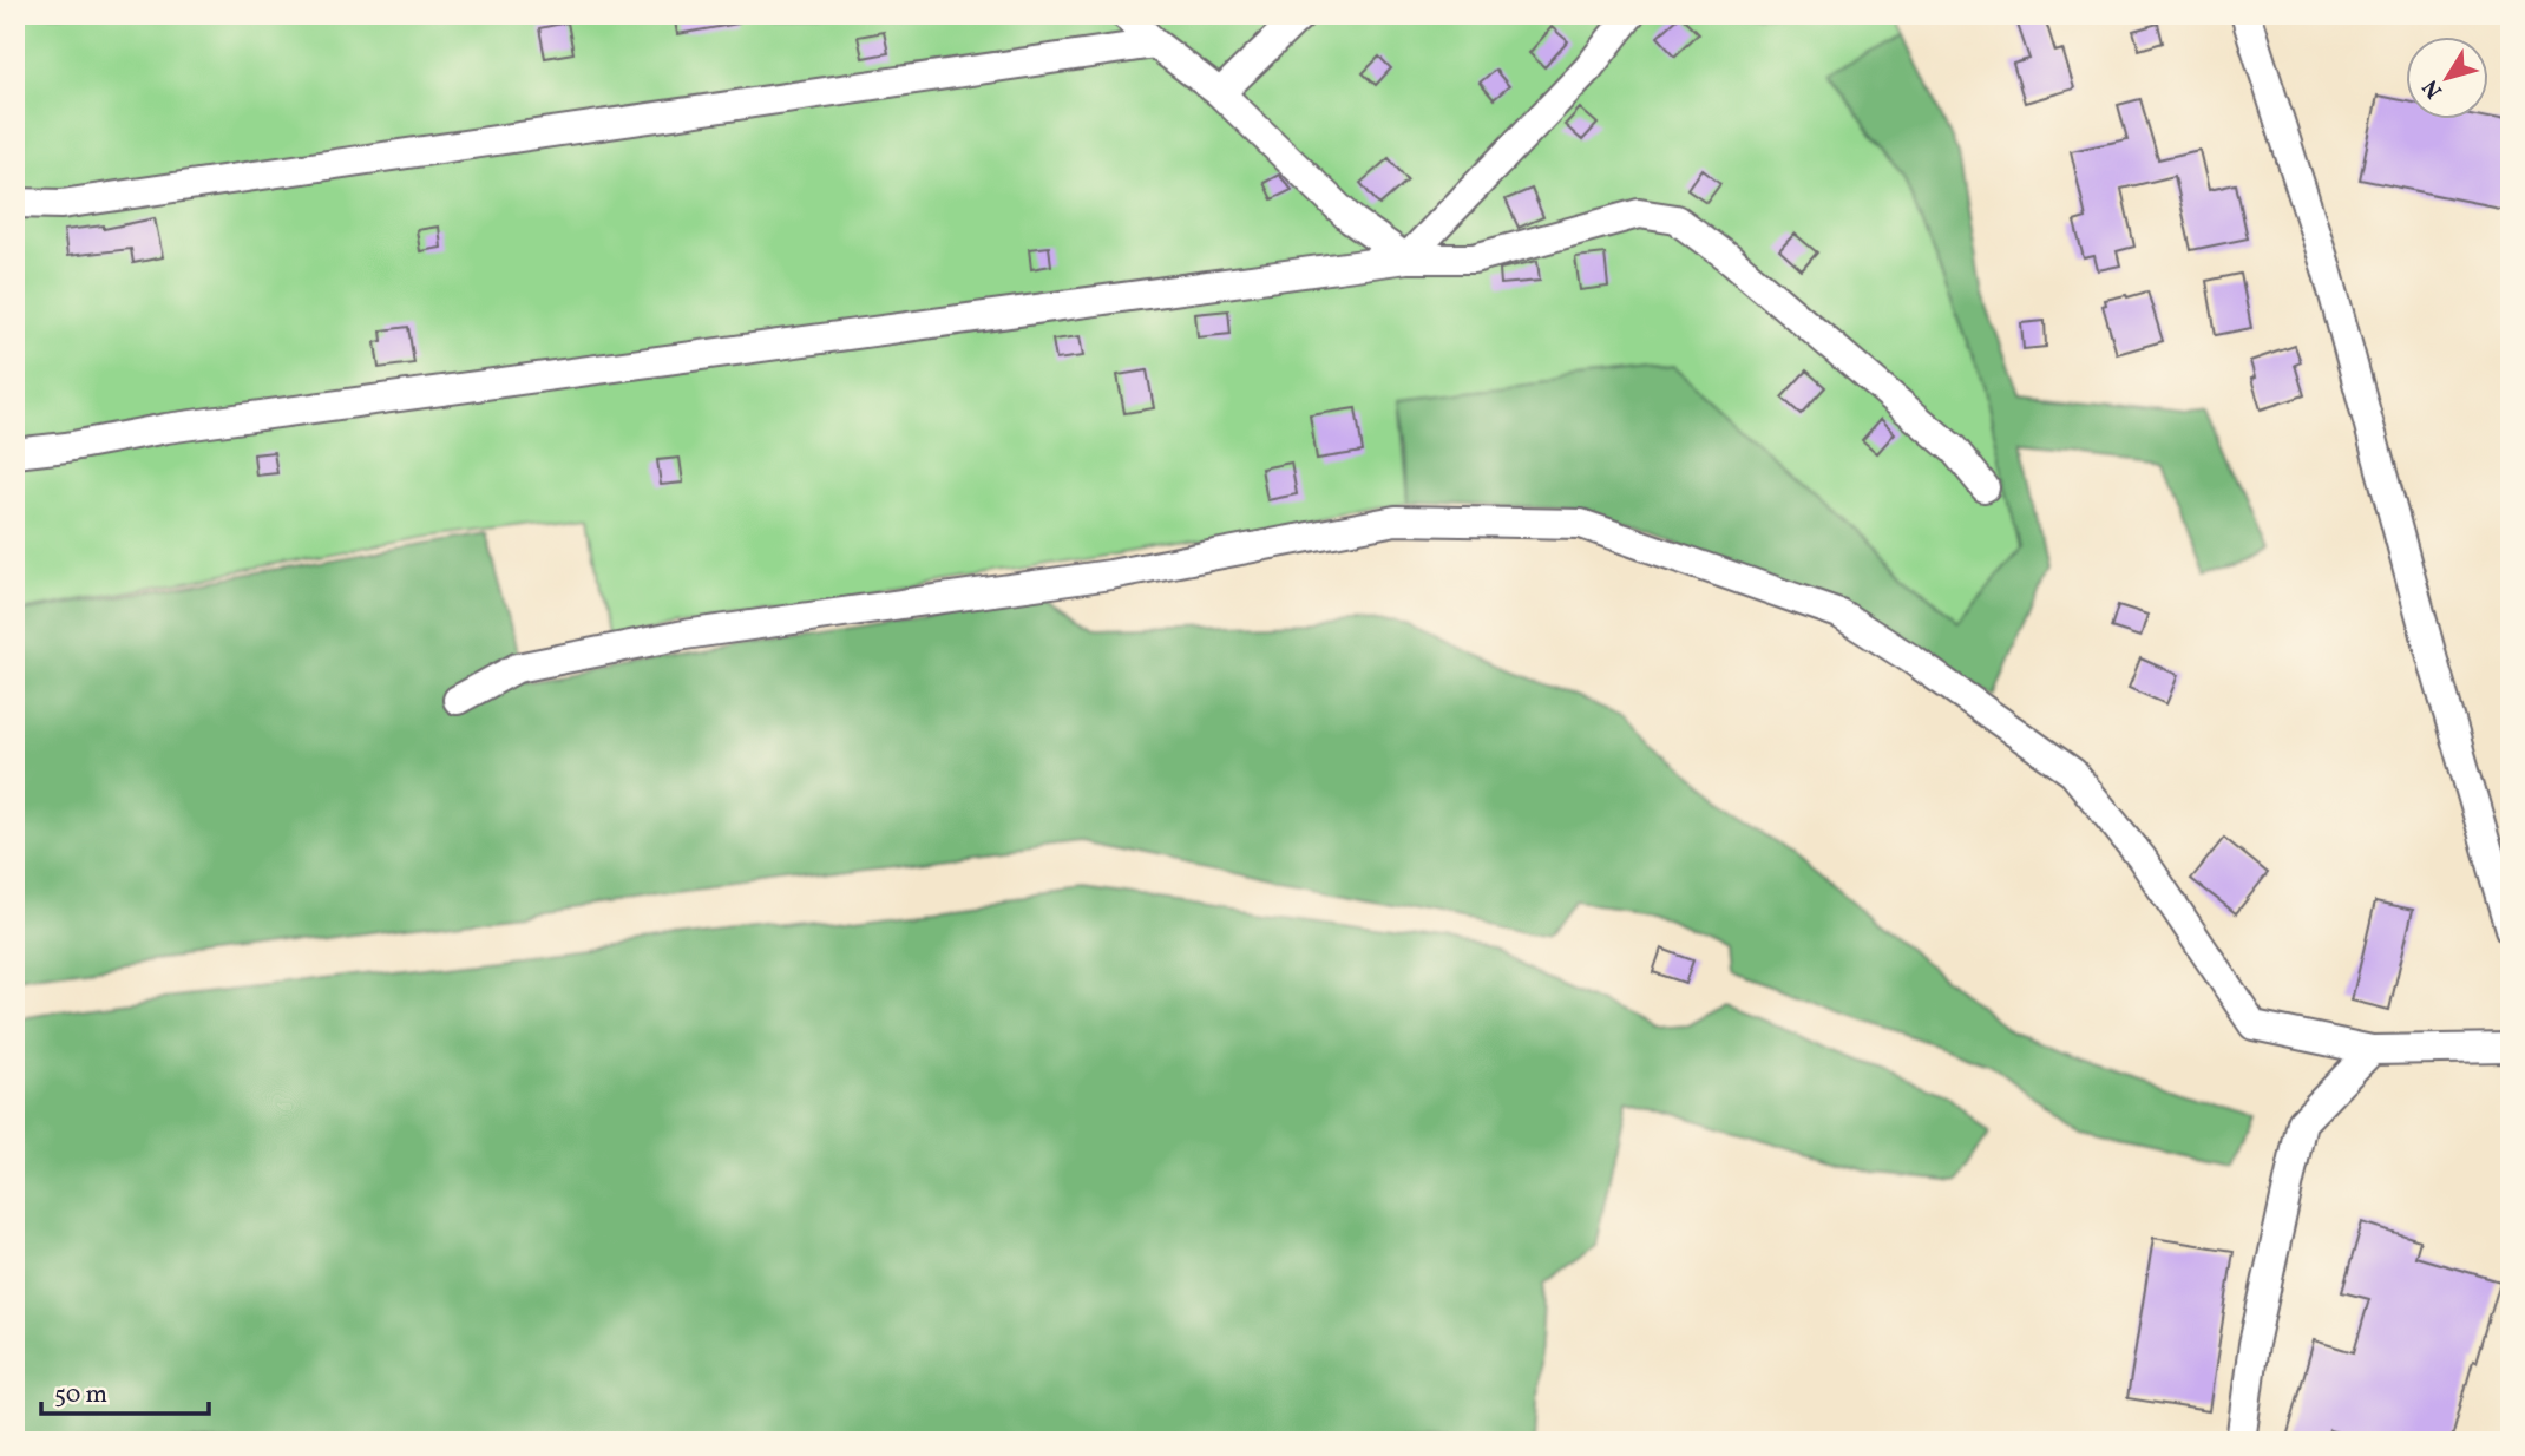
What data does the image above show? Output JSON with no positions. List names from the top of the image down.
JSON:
{
  "scale_bar": "50 m",
  "north": "bottom left"
}
